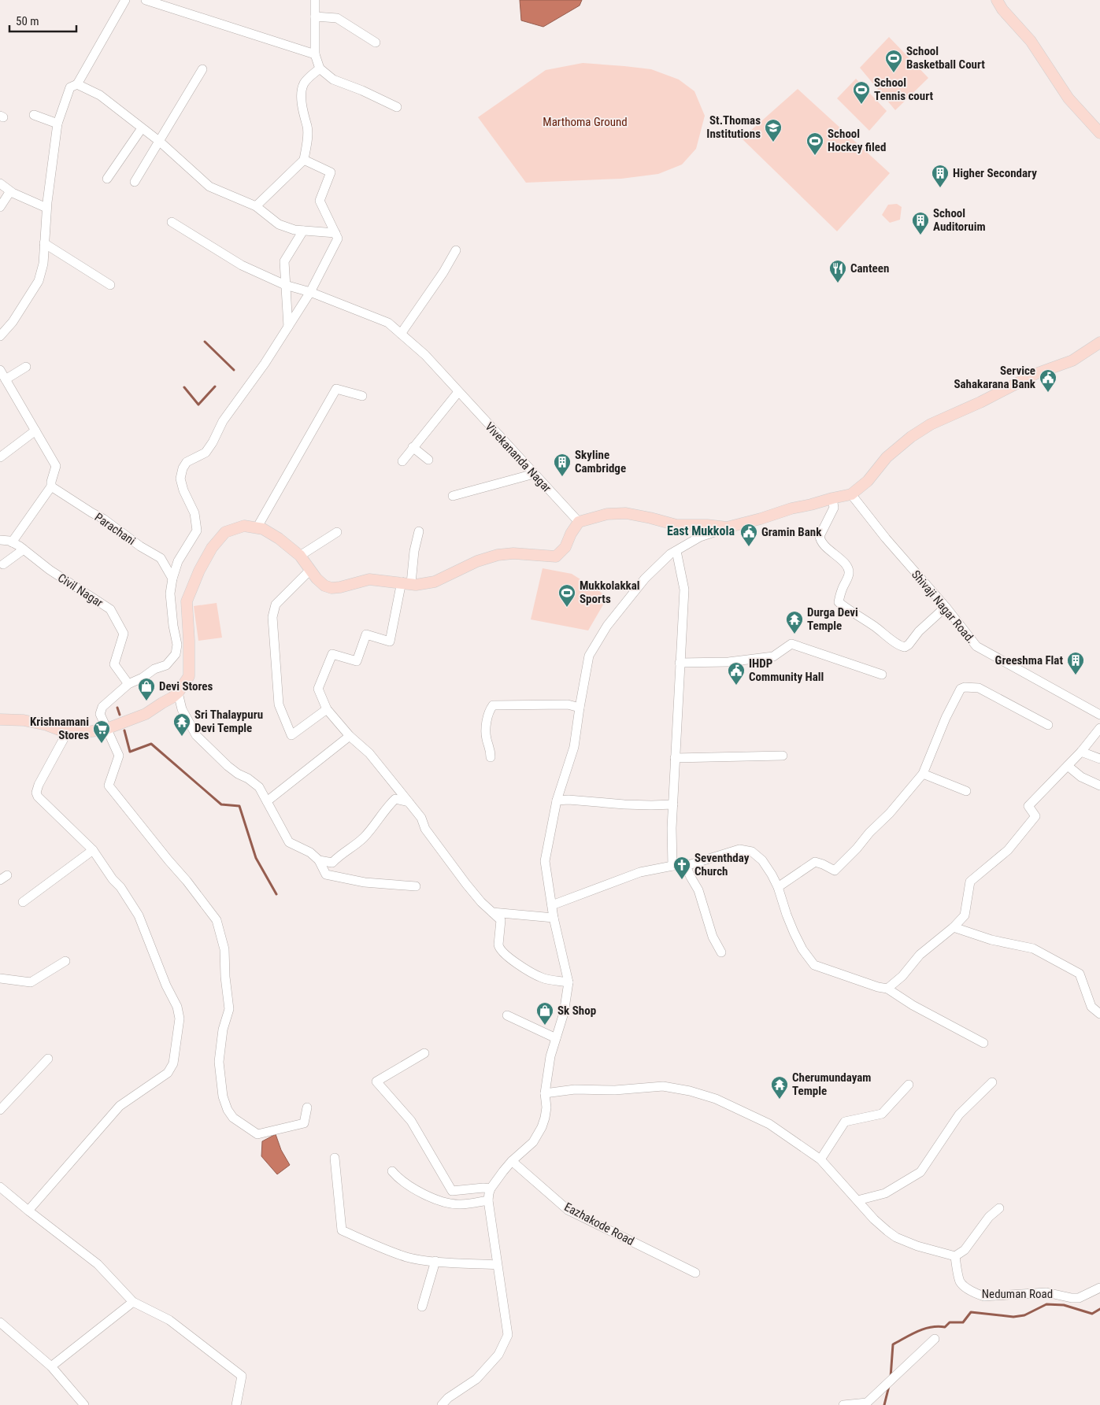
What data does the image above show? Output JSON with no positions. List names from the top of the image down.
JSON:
{
  "streets": {
    "street": [
      "Vivekananda Nagar",
      "Parachani",
      "Civil Nagar",
      "Shivaji Nagar Road.",
      "Eazhakode Road",
      "Neduman Road"
    ]
  },
  "districts": ["East Mukkola"],
  "parks": ["Marthoma Ground"],
  "places": {
    "sports": [
      "School Basketball Court",
      "School Tennis court",
      "School Hockey filed",
      "Mukkolakkal Sports"
    ],
    "school or university": ["St.Thomas Institutions"],
    "building": [
      "Higher Secondary",
      "School Auditoruim",
      "Skyline Cambridge",
      "Greeshma Flat"
    ],
    "restaurant": ["Canteen"],
    "public building": ["Service Sahakarana Bank", "Gramin Bank", "IHDP Community Hall"],
    "temple": ["Durga Devi Temple", "Sri Thalaypuru Devi Temple", "Cherumundayam Temple"],
    "shop": ["Devi Stores", "Sk Shop"],
    "supermarket": ["Krishnamani Stores"],
    "church": ["Seventhday Church"]
  },
  "scale_bar": "50 m"
}
